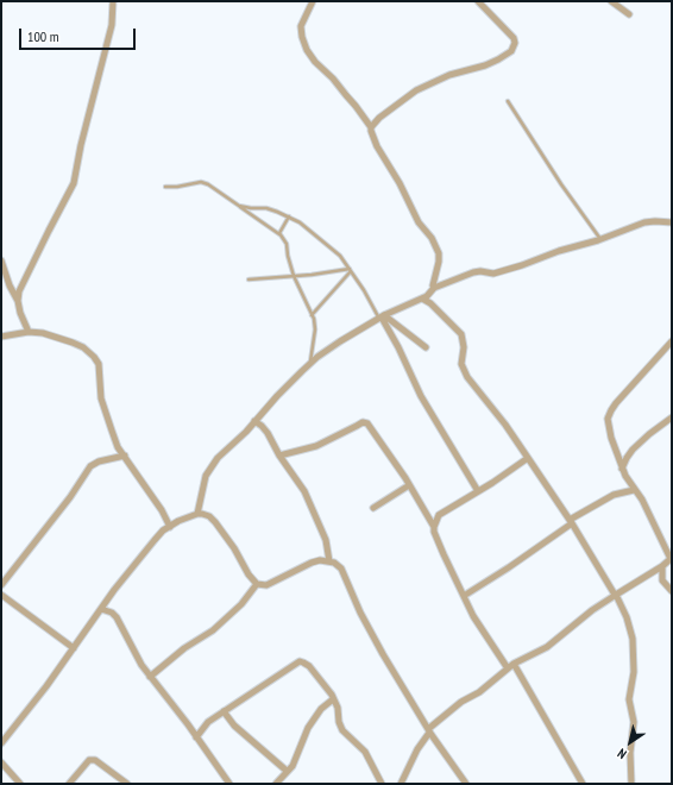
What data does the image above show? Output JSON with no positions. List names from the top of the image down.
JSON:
{
  "scale_bar": "100 m",
  "north": "bottom left"
}
